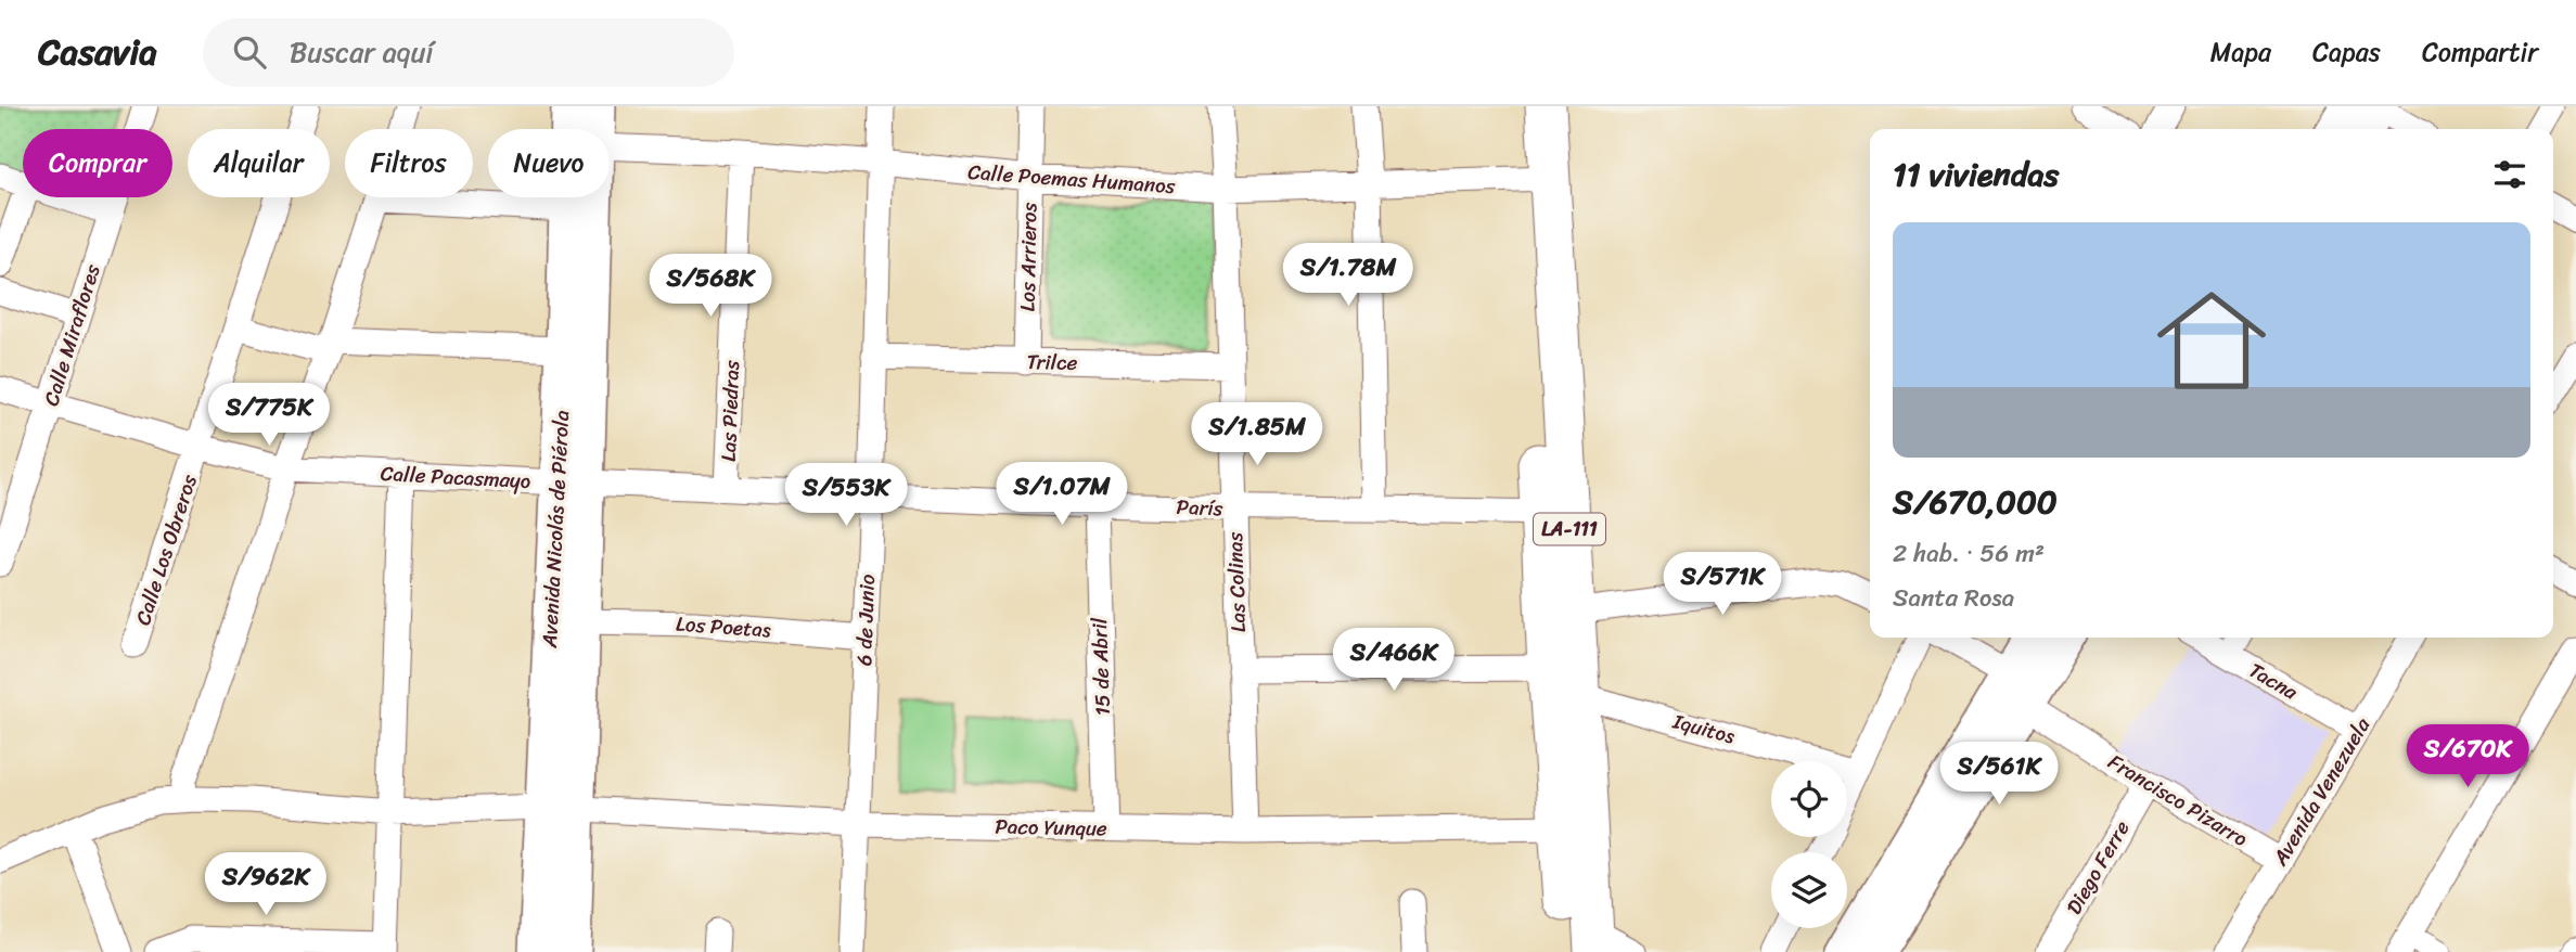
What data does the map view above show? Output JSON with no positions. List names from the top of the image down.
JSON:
{
  "streets": {
    "main road": ["LA-111"],
    "street": [
      "Calle Poemas Humanos",
      "Los Arrieros",
      "Calle Miraflores",
      "Trilce",
      "Las Piedras",
      "Calle Pacasmayo",
      "París",
      "Avenida Nicolás de Piérola",
      "Calle Los Obreros",
      "Las Colinas",
      "6 de Junio",
      "Los Poetas",
      "15 de Abril",
      "Tacna",
      "Iquitos",
      "Avenida Venezuela",
      "Francisco Pizarro",
      "Paco Yunque",
      "Diego Ferre"
    ]
  },
  "crossings": [
    ["Calle Poemas Humanos", "Los Arrieros"],
    ["Calle Poemas Humanos", "Las Piedras"],
    ["Calle Poemas Humanos", "LA-111"],
    ["Calle Poemas Humanos", "Las Colinas"],
    ["Calle Poemas Humanos", "6 de Junio"],
    ["Los Arrieros", "Trilce"],
    ["Calle Miraflores", "Calle Pacasmayo"],
    ["Trilce", "Las Colinas"],
    ["Trilce", "6 de Junio"],
    ["Las Piedras", "París"],
    ["Calle Pacasmayo", "París"],
    ["Calle Pacasmayo", "Avenida Nicolás de Piérola"],
    ["Calle Pacasmayo", "Calle Los Obreros"],
    ["París", "Avenida Nicolás de Piérola"],
    ["París", "LA-111"],
    ["París", "Las Colinas"],
    ["París", "6 de Junio"],
    ["París", "15 de Abril"],
    ["Avenida Nicolás de Piérola", "Los Poetas"],
    ["Avenida Nicolás de Piérola", "Paco Yunque"],
    ["LA-111", "Iquitos"],
    ["LA-111", "Paco Yunque"],
    ["Las Colinas", "Paco Yunque"],
    ["6 de Junio", "Los Poetas"],
    ["6 de Junio", "Paco Yunque"],
    ["15 de Abril", "Paco Yunque"],
    ["Tacna", "Avenida Venezuela"],
    ["Avenida Venezuela", "Francisco Pizarro"],
    ["Francisco Pizarro", "Diego Ferre"]
  ],
  "page": {
    "header": "Casavia",
    "search": "Buscar aquí",
    "nav": ["Mapa", "Capas", "Compartir"],
    "chip": [
      "Comprar",
      "Alquilar",
      "Filtros",
      "Nuevo"
    ],
    "heading": "11 viviendas",
    "list": [
      {
        "name": "S/670,000",
        "note": "2 hab. · 56 m² · Santa Rosa"
      }
    ],
    "price": [
      "S/1.78M",
      "S/568K",
      "S/775K",
      "S/1.85M",
      "S/1.07M",
      "S/553K",
      "S/571K",
      "S/466K",
      "S/670K",
      "S/561K",
      "S/962K"
    ]
  }
}
